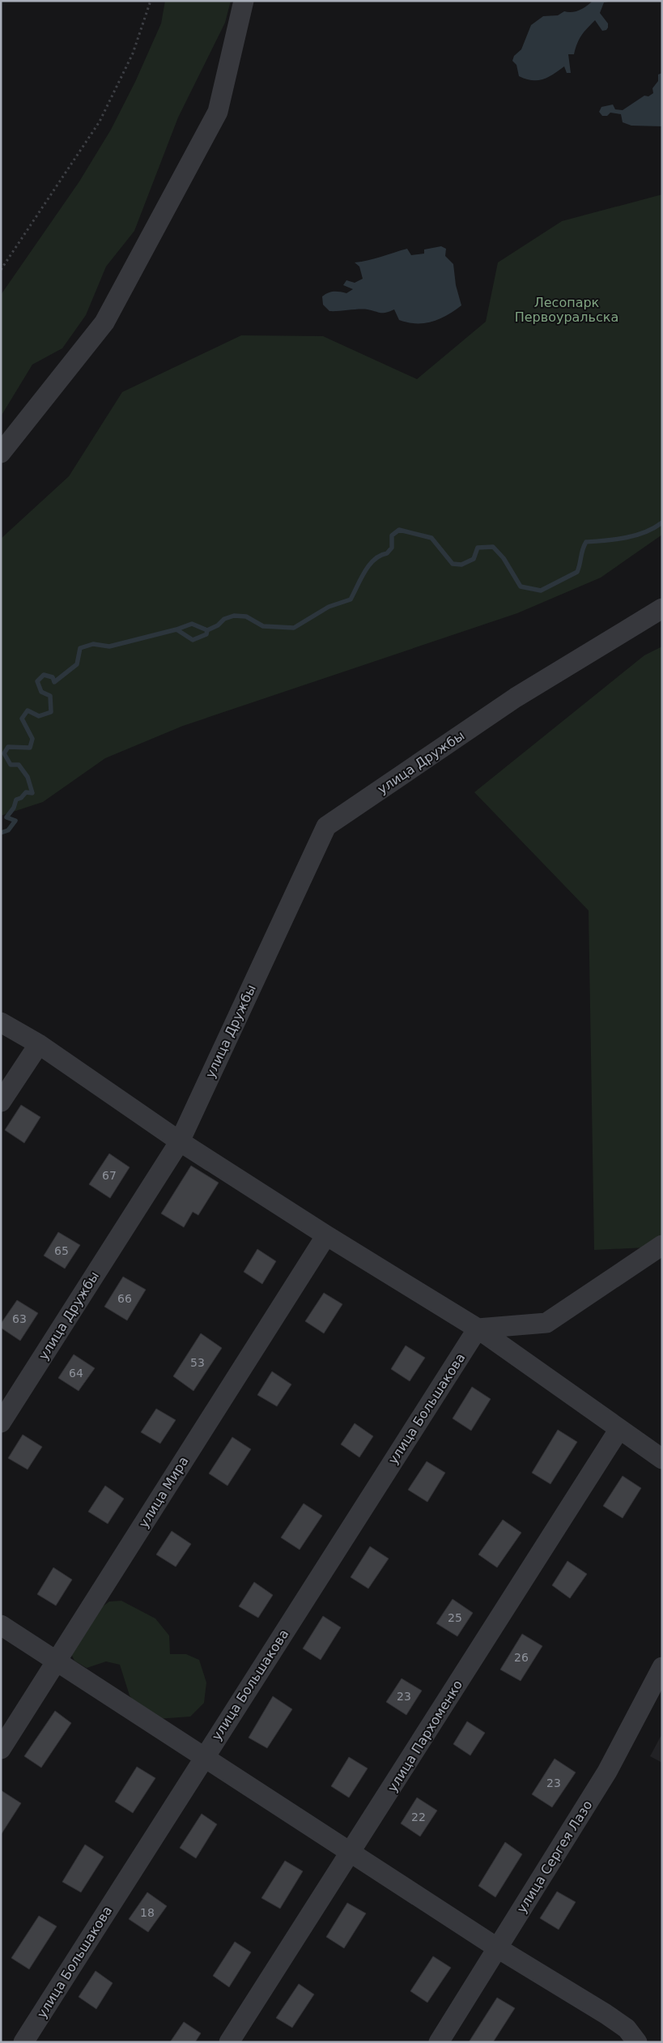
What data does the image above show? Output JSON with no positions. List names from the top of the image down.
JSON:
{
  "streets": {
    "street": [
      "улица Дружбы",
      "улица Большакова",
      "улица Мира",
      "улица Пархоменко",
      "улица Сергея Лазо"
    ]
  },
  "parks": ["Лесопарк Первоуральска"],
  "house_numbers": [
    "67",
    "65",
    "66",
    "63",
    "53",
    "64",
    "25",
    "26",
    "23",
    "23",
    "22",
    "18"
  ]
}
